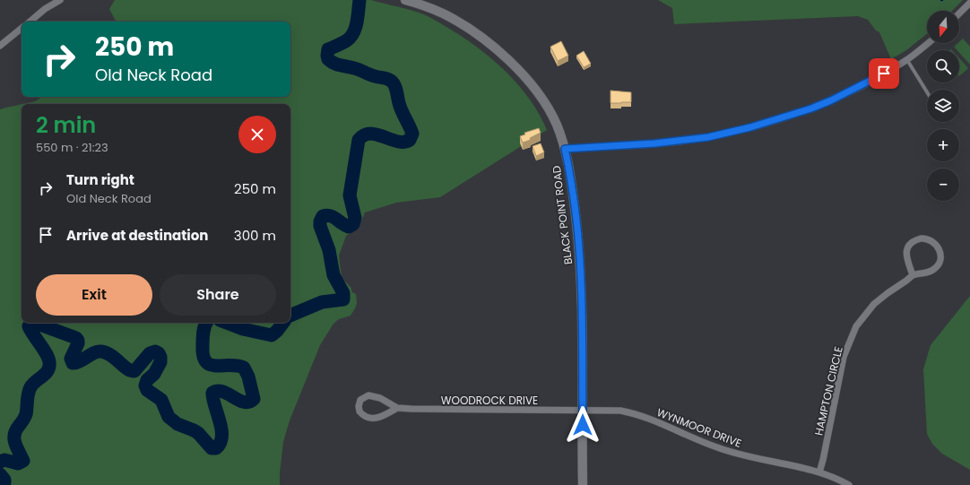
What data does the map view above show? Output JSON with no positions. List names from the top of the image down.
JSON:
{
  "streets": {
    "main road": ["BLACK POINT ROAD"],
    "street": ["HAMPTON CIRCLE", "WOODROCK DRIVE", "WYNMOOR DRIVE"]
  },
  "crossings": [
    ["BLACK POINT ROAD", "WOODROCK DRIVE"],
    ["BLACK POINT ROAD", "WYNMOOR DRIVE"],
    ["HAMPTON CIRCLE", "WYNMOOR DRIVE"],
    ["WOODROCK DRIVE", "WYNMOOR DRIVE"]
  ],
  "north": "bottom",
  "page": {
    "map_buttons": ["+", "−"],
    "turn": ["250 m", "Old Neck Road"],
    "heading": ["2 min", "550 m · 21:23"],
    "list": [
      {
        "name": "Turn right",
        "note": "Old Neck Road",
        "value": "250 m"
      },
      {
        "name": "Arrive at destination",
        "value": "300 m"
      }
    ],
    "buttons": ["Exit", "Share"]
  }
}
